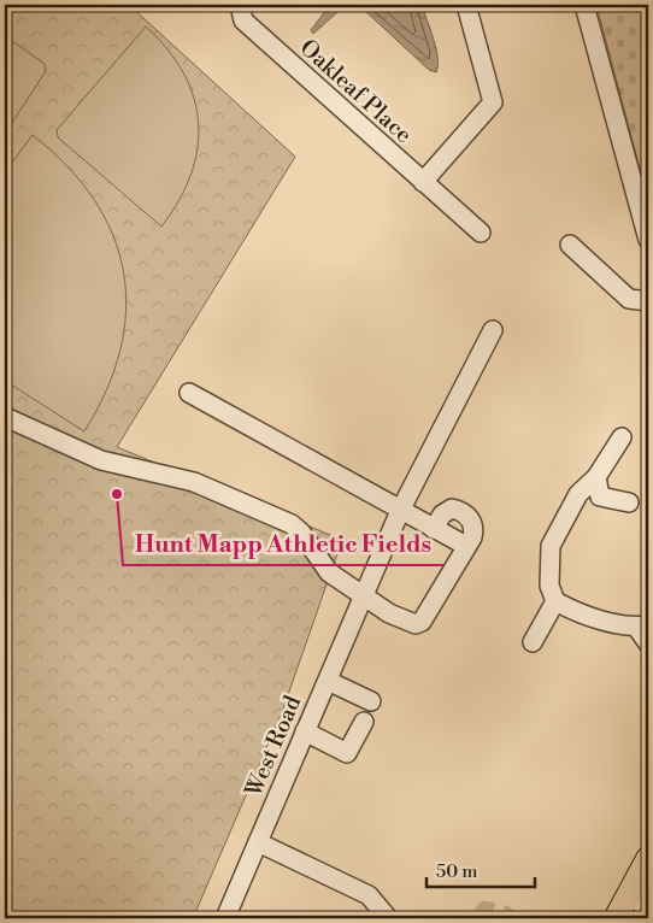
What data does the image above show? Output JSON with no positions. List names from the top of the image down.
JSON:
{
  "streets": {
    "street": ["Oakleaf Place", "West Road"]
  },
  "places": ["Hunt Mapp Athletic Fields"],
  "scale_bar": "50 m"
}
